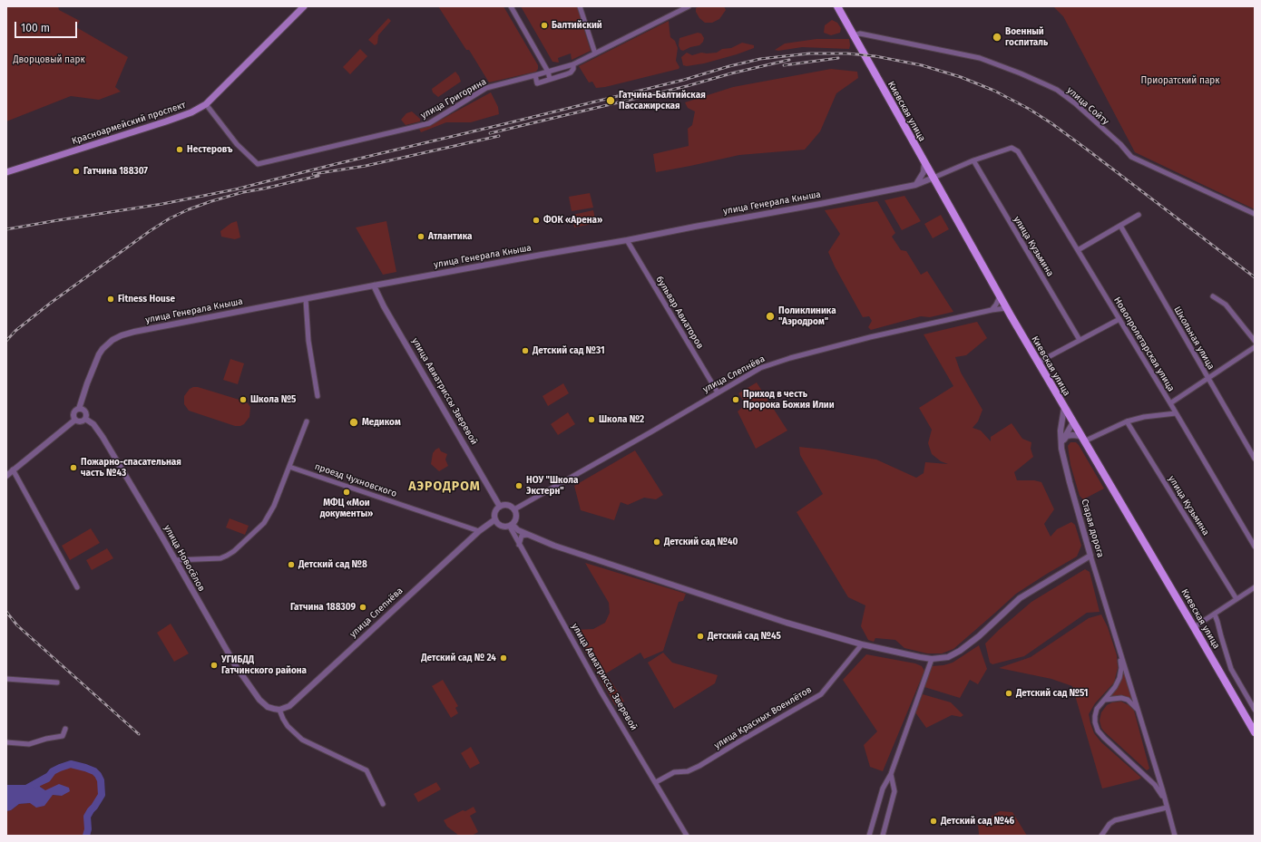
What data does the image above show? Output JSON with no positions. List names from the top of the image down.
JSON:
{
  "streets": {
    "main road": ["Киевская улица", "Красноармейский проспект"],
    "street": [
      "улица Григорина",
      "улица Сойту",
      "улица Генерала Кныша",
      "улица Кузьмина",
      "бульвар Авиаторов",
      "Школьная улица",
      "Новопролетарская улица",
      "улица Слепнёва",
      "улица Авиатриссы Зверевой",
      "проезд Чухновского",
      "Старая дорога",
      "улица Новосёлов",
      "улица Красных Военлётов"
    ]
  },
  "crossings": [
    ["улица Григорина", "Красноармейский проспект"],
    ["улица Сойту", "Киевская улица"],
    ["Киевская улица", "улица Генерала Кныша"],
    ["Киевская улица", "улица Слепнёва"],
    ["Киевская улица", "Старая дорога"],
    ["улица Генерала Кныша", "бульвар Авиаторов"],
    ["улица Генерала Кныша", "улица Авиатриссы Зверевой"],
    ["улица Генерала Кныша", "улица Новосёлов"],
    ["улица Кузьмина", "Новопролетарская улица"],
    ["бульвар Авиаторов", "улица Слепнёва"],
    ["улица Слепнёва", "улица Авиатриссы Зверевой"],
    ["улица Слепнёва", "проезд Чухновского"],
    ["улица Слепнёва", "улица Новосёлов"],
    ["улица Авиатриссы Зверевой", "улица Красных Военлётов"]
  ],
  "districts": ["АЭРОДРОМ"],
  "parks": ["Дворцовый парк", "Приоратский парк"],
  "places": [
    "Балтийский",
    "Военный госпиталь",
    "Гатчина-Балтийская Пассажирская",
    "Нестеровъ",
    "Гатчина 188307",
    "ФОК «Арена»",
    "Атлантика",
    "Fitness House",
    "Поликлиника \"Аэродром\"",
    "Детский сад №31",
    "Школа №5",
    "Приход в честь Пророка Божия Илии",
    "Школа №2",
    "Медиком",
    "Пожарно-спасательная часть №43",
    "НОУ \"Школа Экстерн\"",
    "МФЦ «Мои документы»",
    "Детский сад №40",
    "Детский сад №8",
    "Гатчина 188309",
    "Детский сад №45",
    "Детский сад № 24",
    "УГИБДД Гатчинского района",
    "Детский сад №51",
    "Детский сад №46"
  ],
  "scale_bar": "100 m"
}
